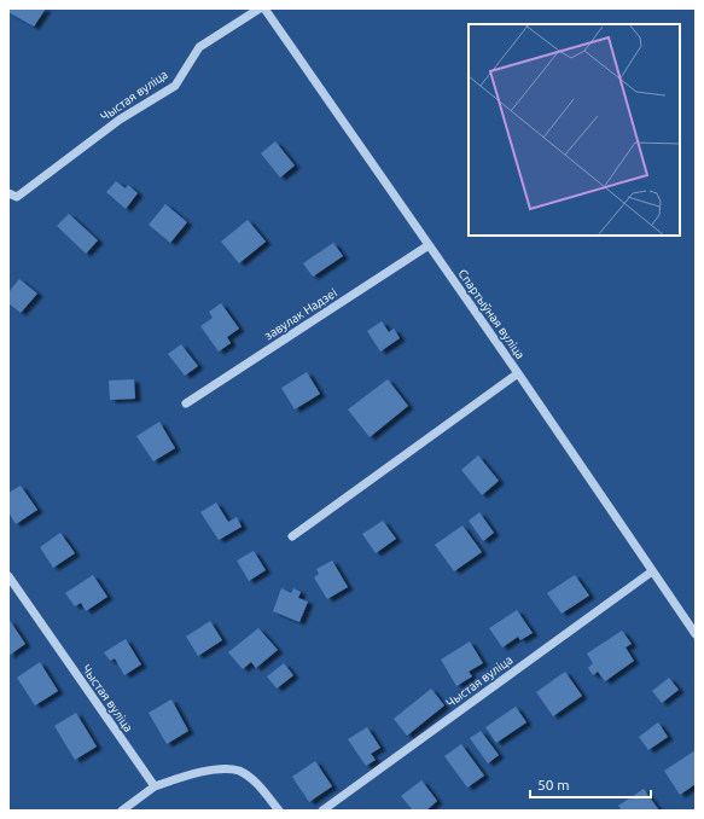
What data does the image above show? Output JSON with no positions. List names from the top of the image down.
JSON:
{
  "streets": {
    "street": ["Чыстая вуліца", "завулак Надзеі", "Спартыўная вуліца"]
  },
  "crossings": [
    ["Чыстая вуліца", "Спартыўная вуліца"],
    ["завулак Надзеі", "Спартыўная вуліца"]
  ],
  "scale_bar": "50 m"
}
